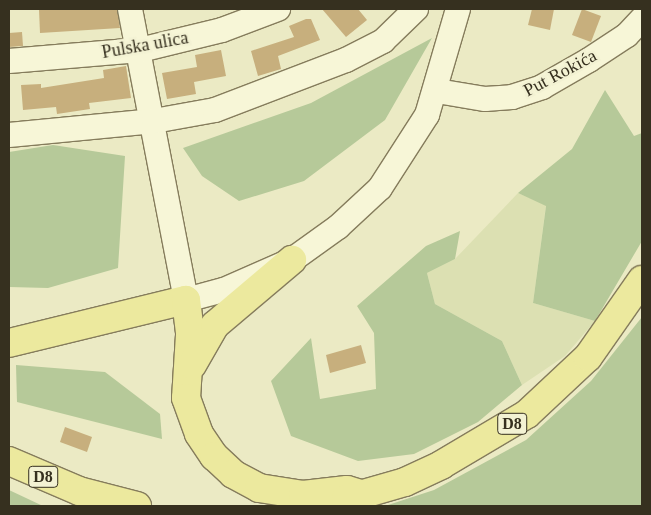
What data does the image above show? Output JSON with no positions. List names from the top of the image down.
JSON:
{
  "streets": {
    "main road": ["D8"],
    "street": ["Pulska ulica", "Put Rokića"]
  }
}
